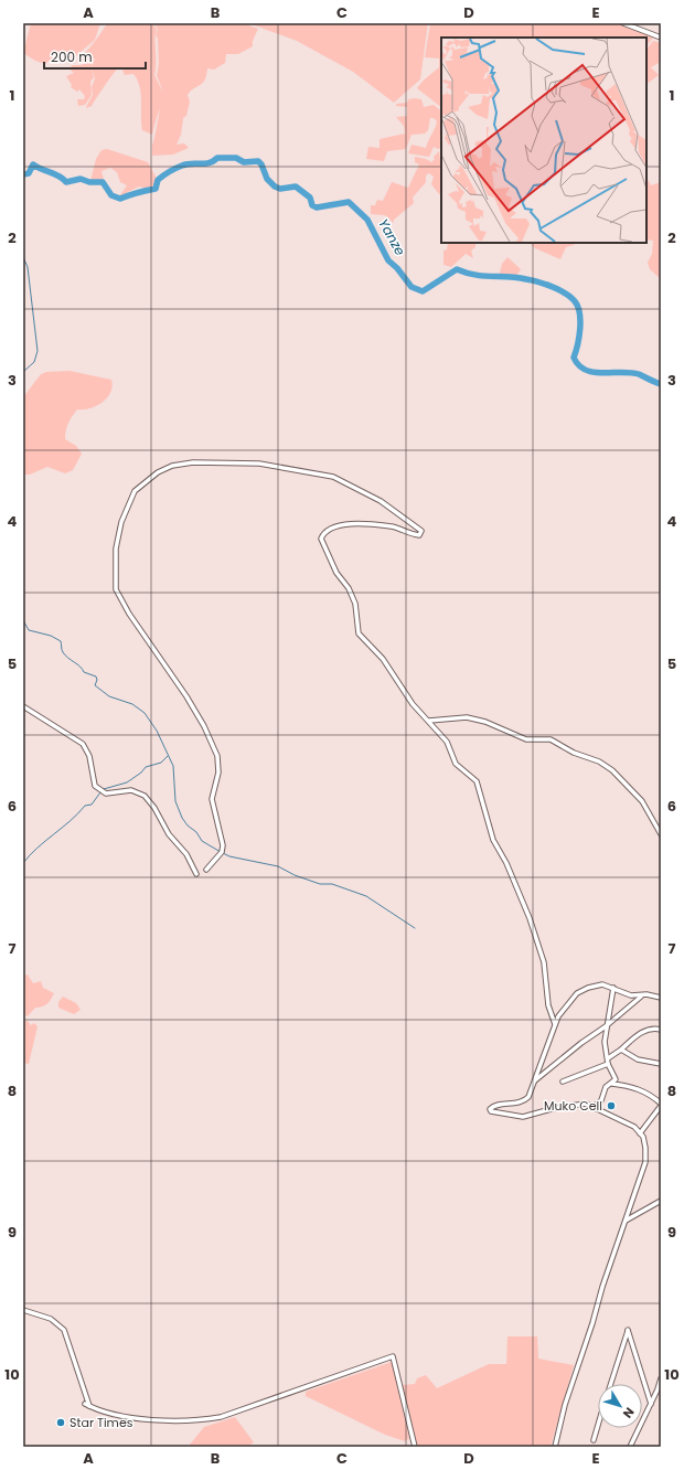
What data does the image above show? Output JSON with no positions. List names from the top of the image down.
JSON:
{
  "water": ["Yanze"],
  "places": ["Muko Cell", "Star Times"],
  "scale_bar": "200 m",
  "north": "bottom right",
  "grid": {
    "columns": [
      "A",
      "B",
      "C",
      "D",
      "E"
    ],
    "rows": [
      "1",
      "2",
      "3",
      "4",
      "5",
      "6",
      "7",
      "8",
      "9",
      "10"
    ]
  }
}
